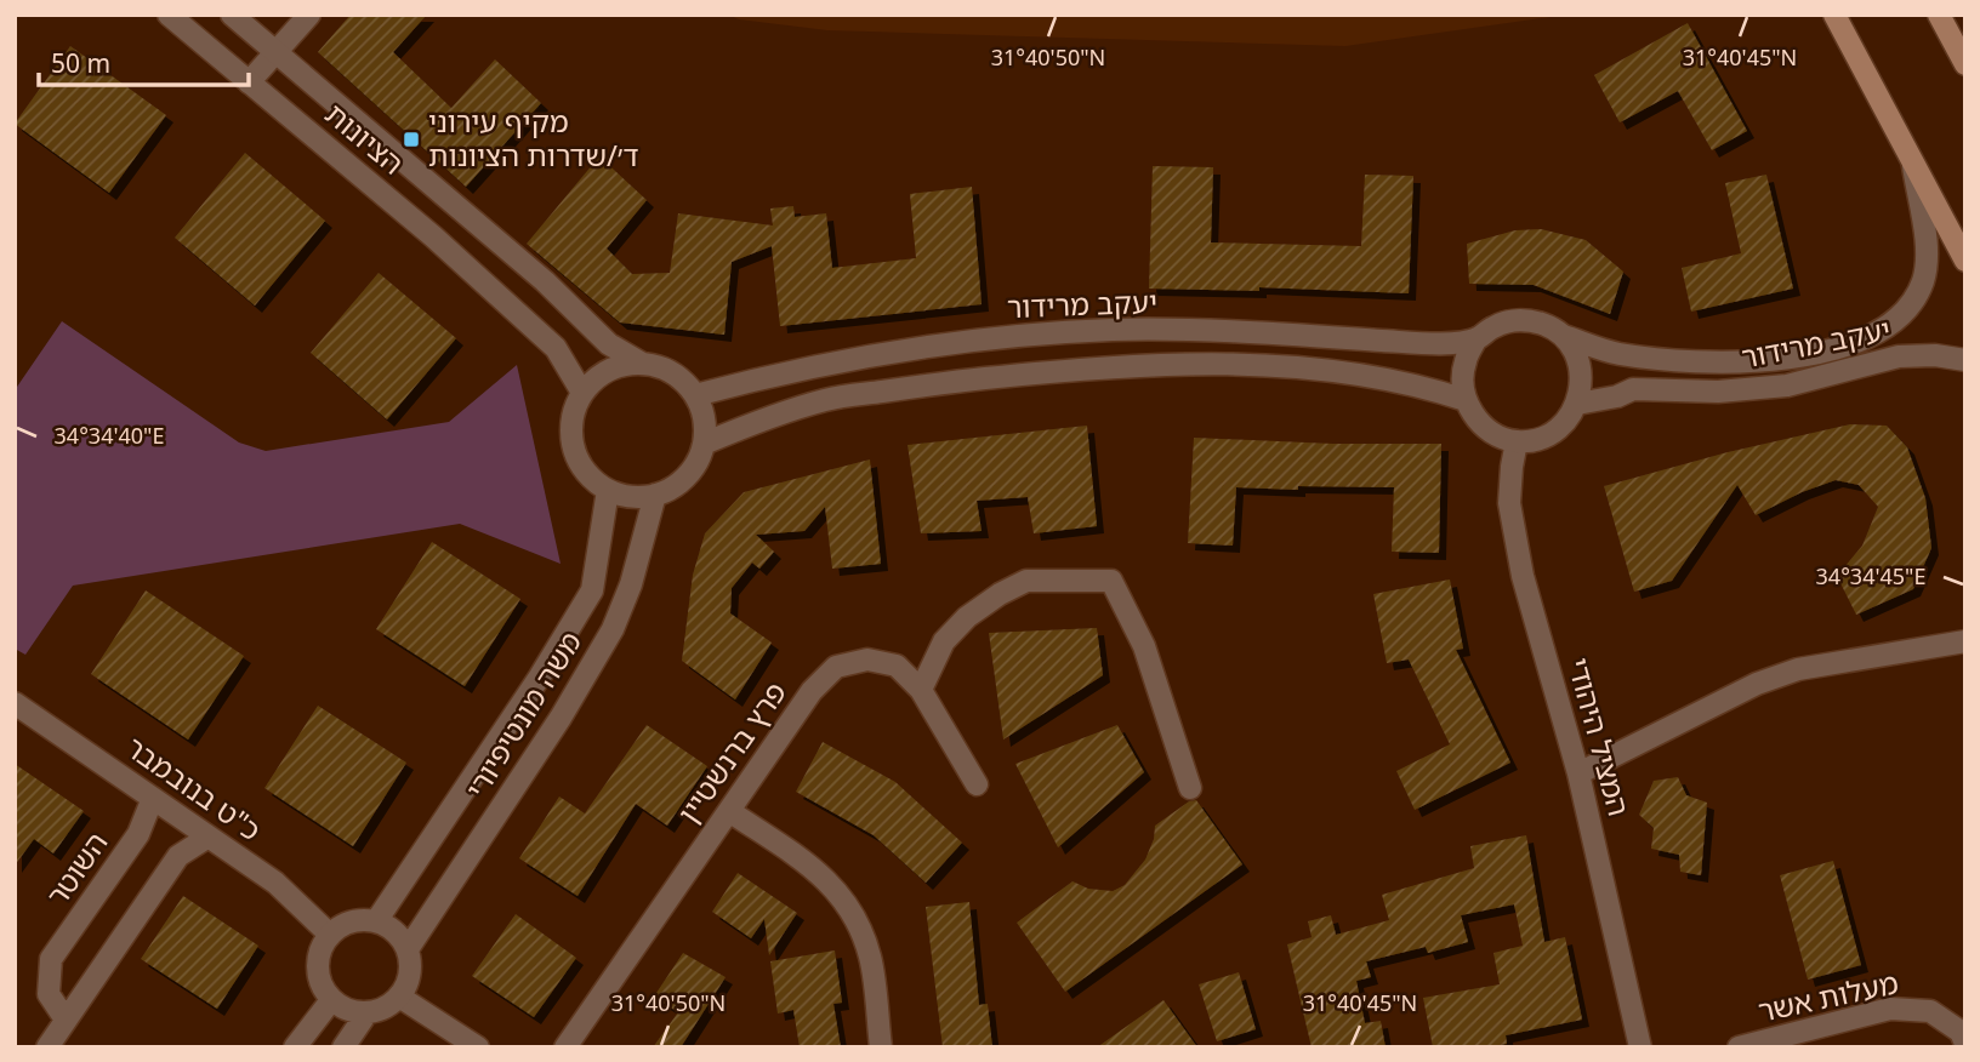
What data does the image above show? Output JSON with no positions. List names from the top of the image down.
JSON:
{
  "streets": {
    "street": [
      "הציונות",
      "יעקב מרידור",
      "משה מונטיפיורי",
      "המציל היהודי",
      "פרץ ברנשטיין",
      "כ\"ט בנובמבר",
      "השוטר",
      "מעלות אשר"
    ]
  },
  "crossings": [
    ["הציונות", "יעקב מרידור"],
    ["הציונות", "משה מונטיפיורי"],
    ["יעקב מרידור", "משה מונטיפיורי"],
    ["יעקב מרידור", "המציל היהודי"],
    ["משה מונטיפיורי", "כ\"ט בנובמבר"],
    ["כ\"ט בנובמבר", "השוטר"]
  ],
  "places": {
    "transit": ["מקיף עירוני ד׳/שדרות הציונות"]
  },
  "scale_bar": "50 m",
  "coordinates": [
    "31°40'50\"N",
    "31°40'45\"N",
    "34°34'40\"E",
    "34°34'45\"E"
  ]
}
